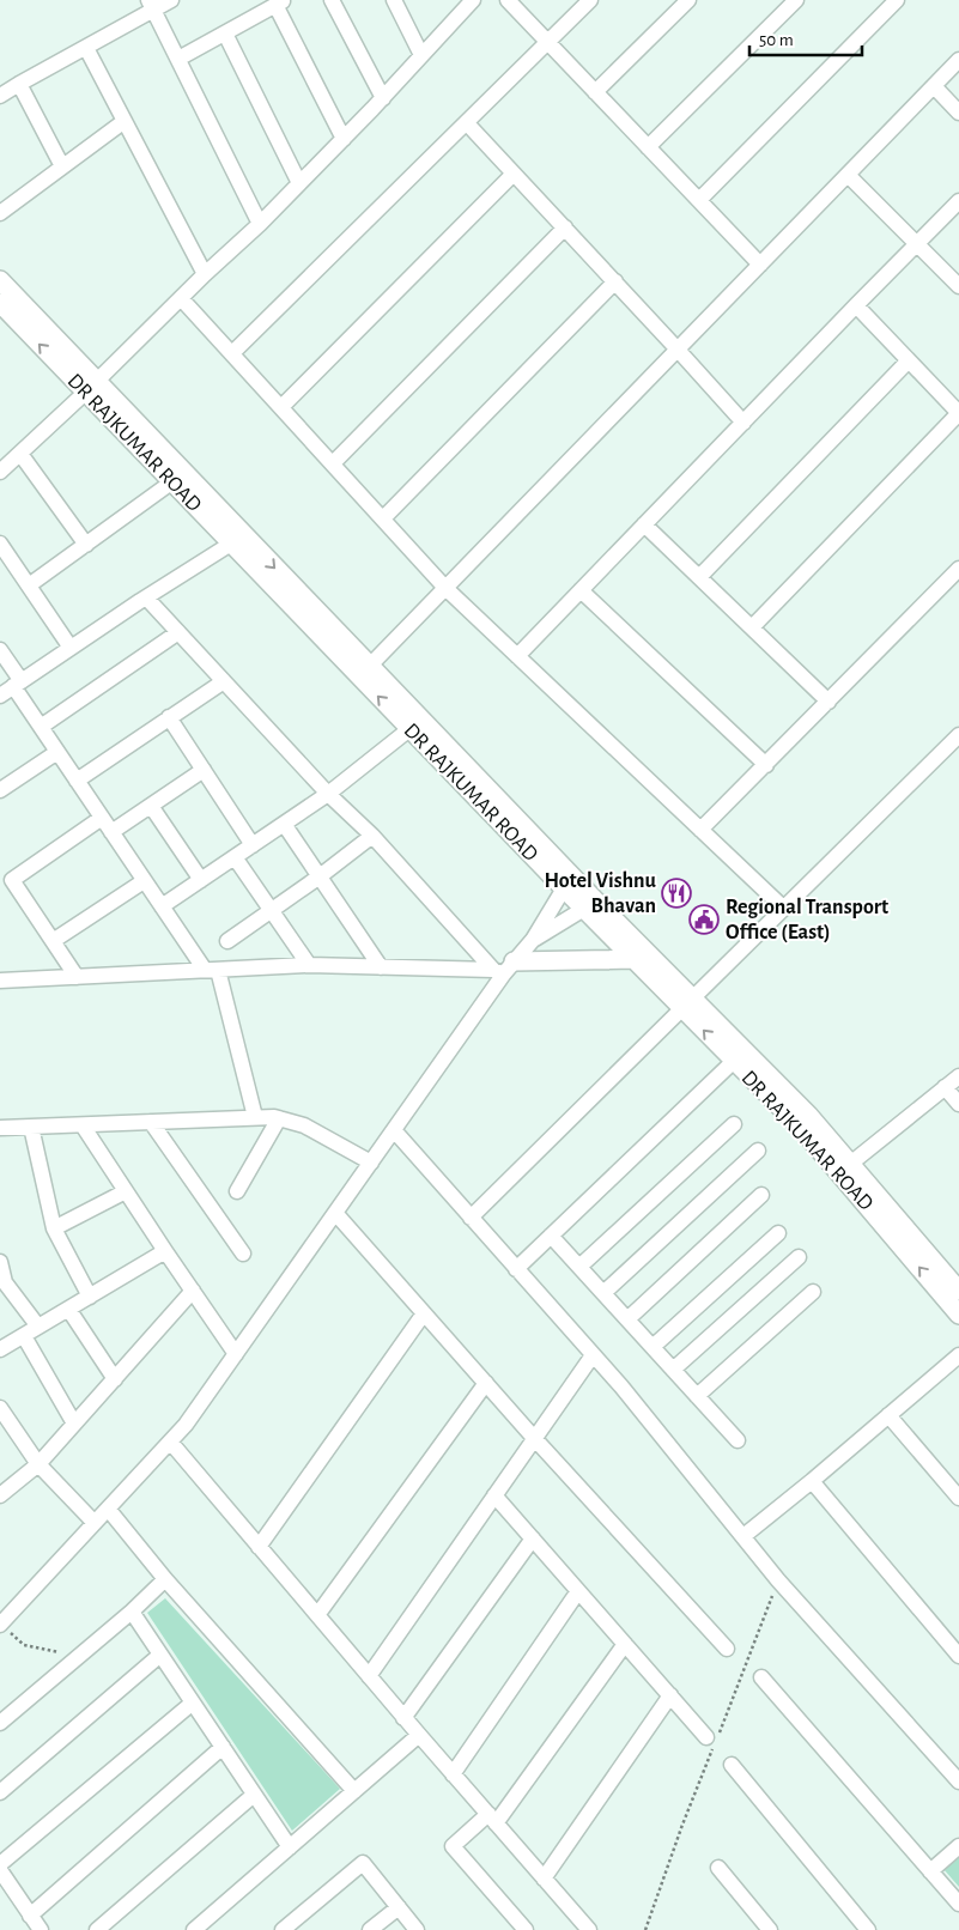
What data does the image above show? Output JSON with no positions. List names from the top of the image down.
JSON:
{
  "streets": {
    "main road": ["DR RAJKUMAR ROAD"]
  },
  "places": {
    "restaurant": ["Hotel Vishnu Bhavan"],
    "public building": ["Regional Transport Office (East)"]
  },
  "scale_bar": "50 m"
}
